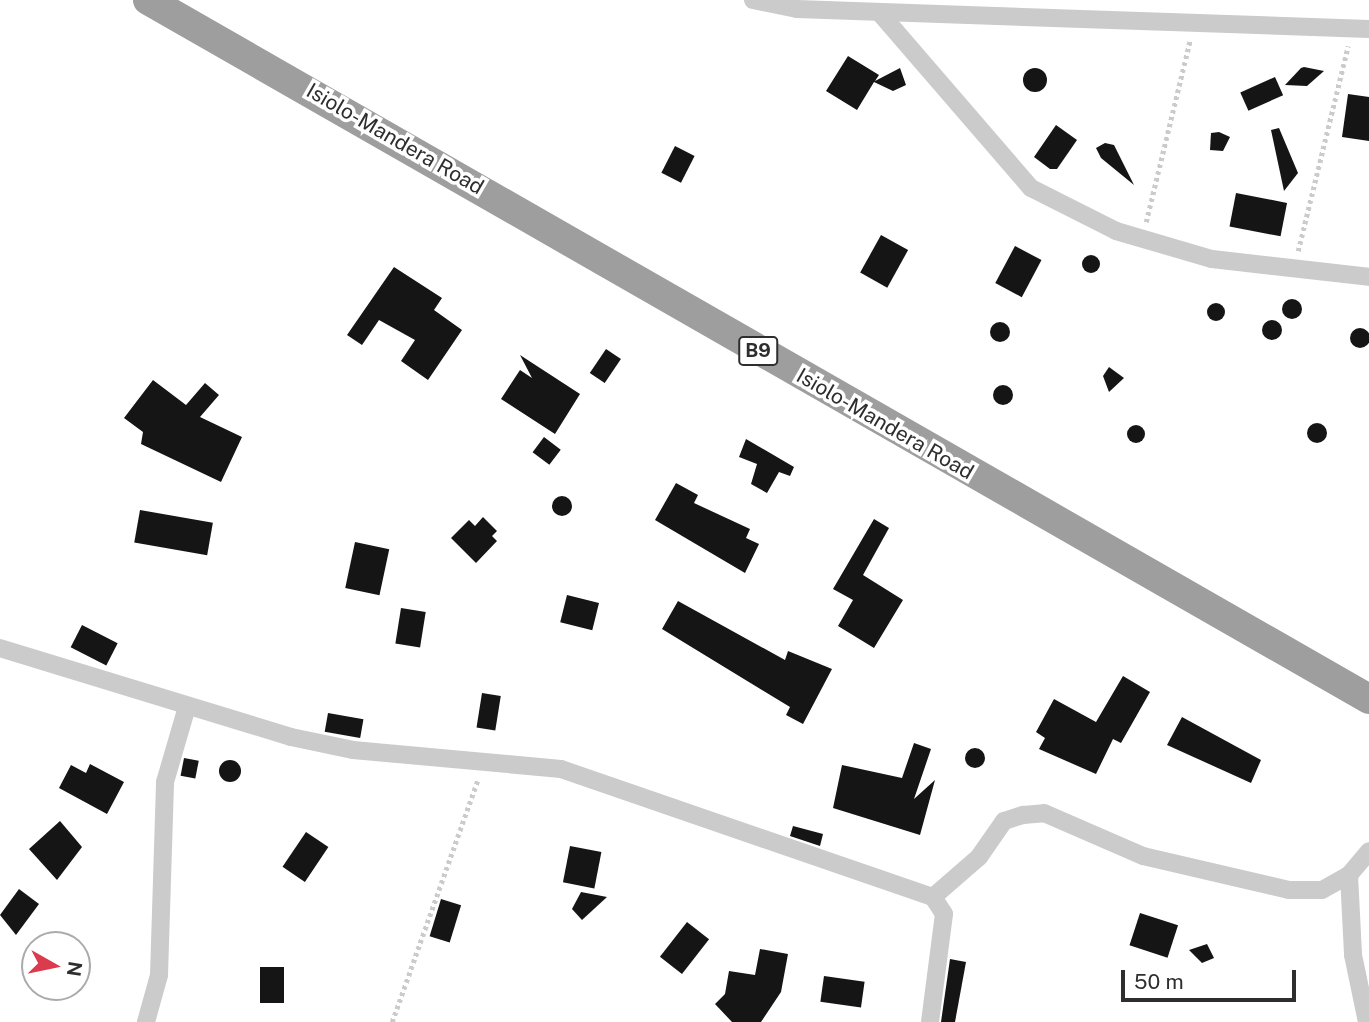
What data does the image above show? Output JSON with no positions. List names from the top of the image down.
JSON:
{
  "streets": {
    "highway": ["Isiolo-Mandera Road", "B9"]
  },
  "scale_bar": "50 m",
  "north": "right"
}
